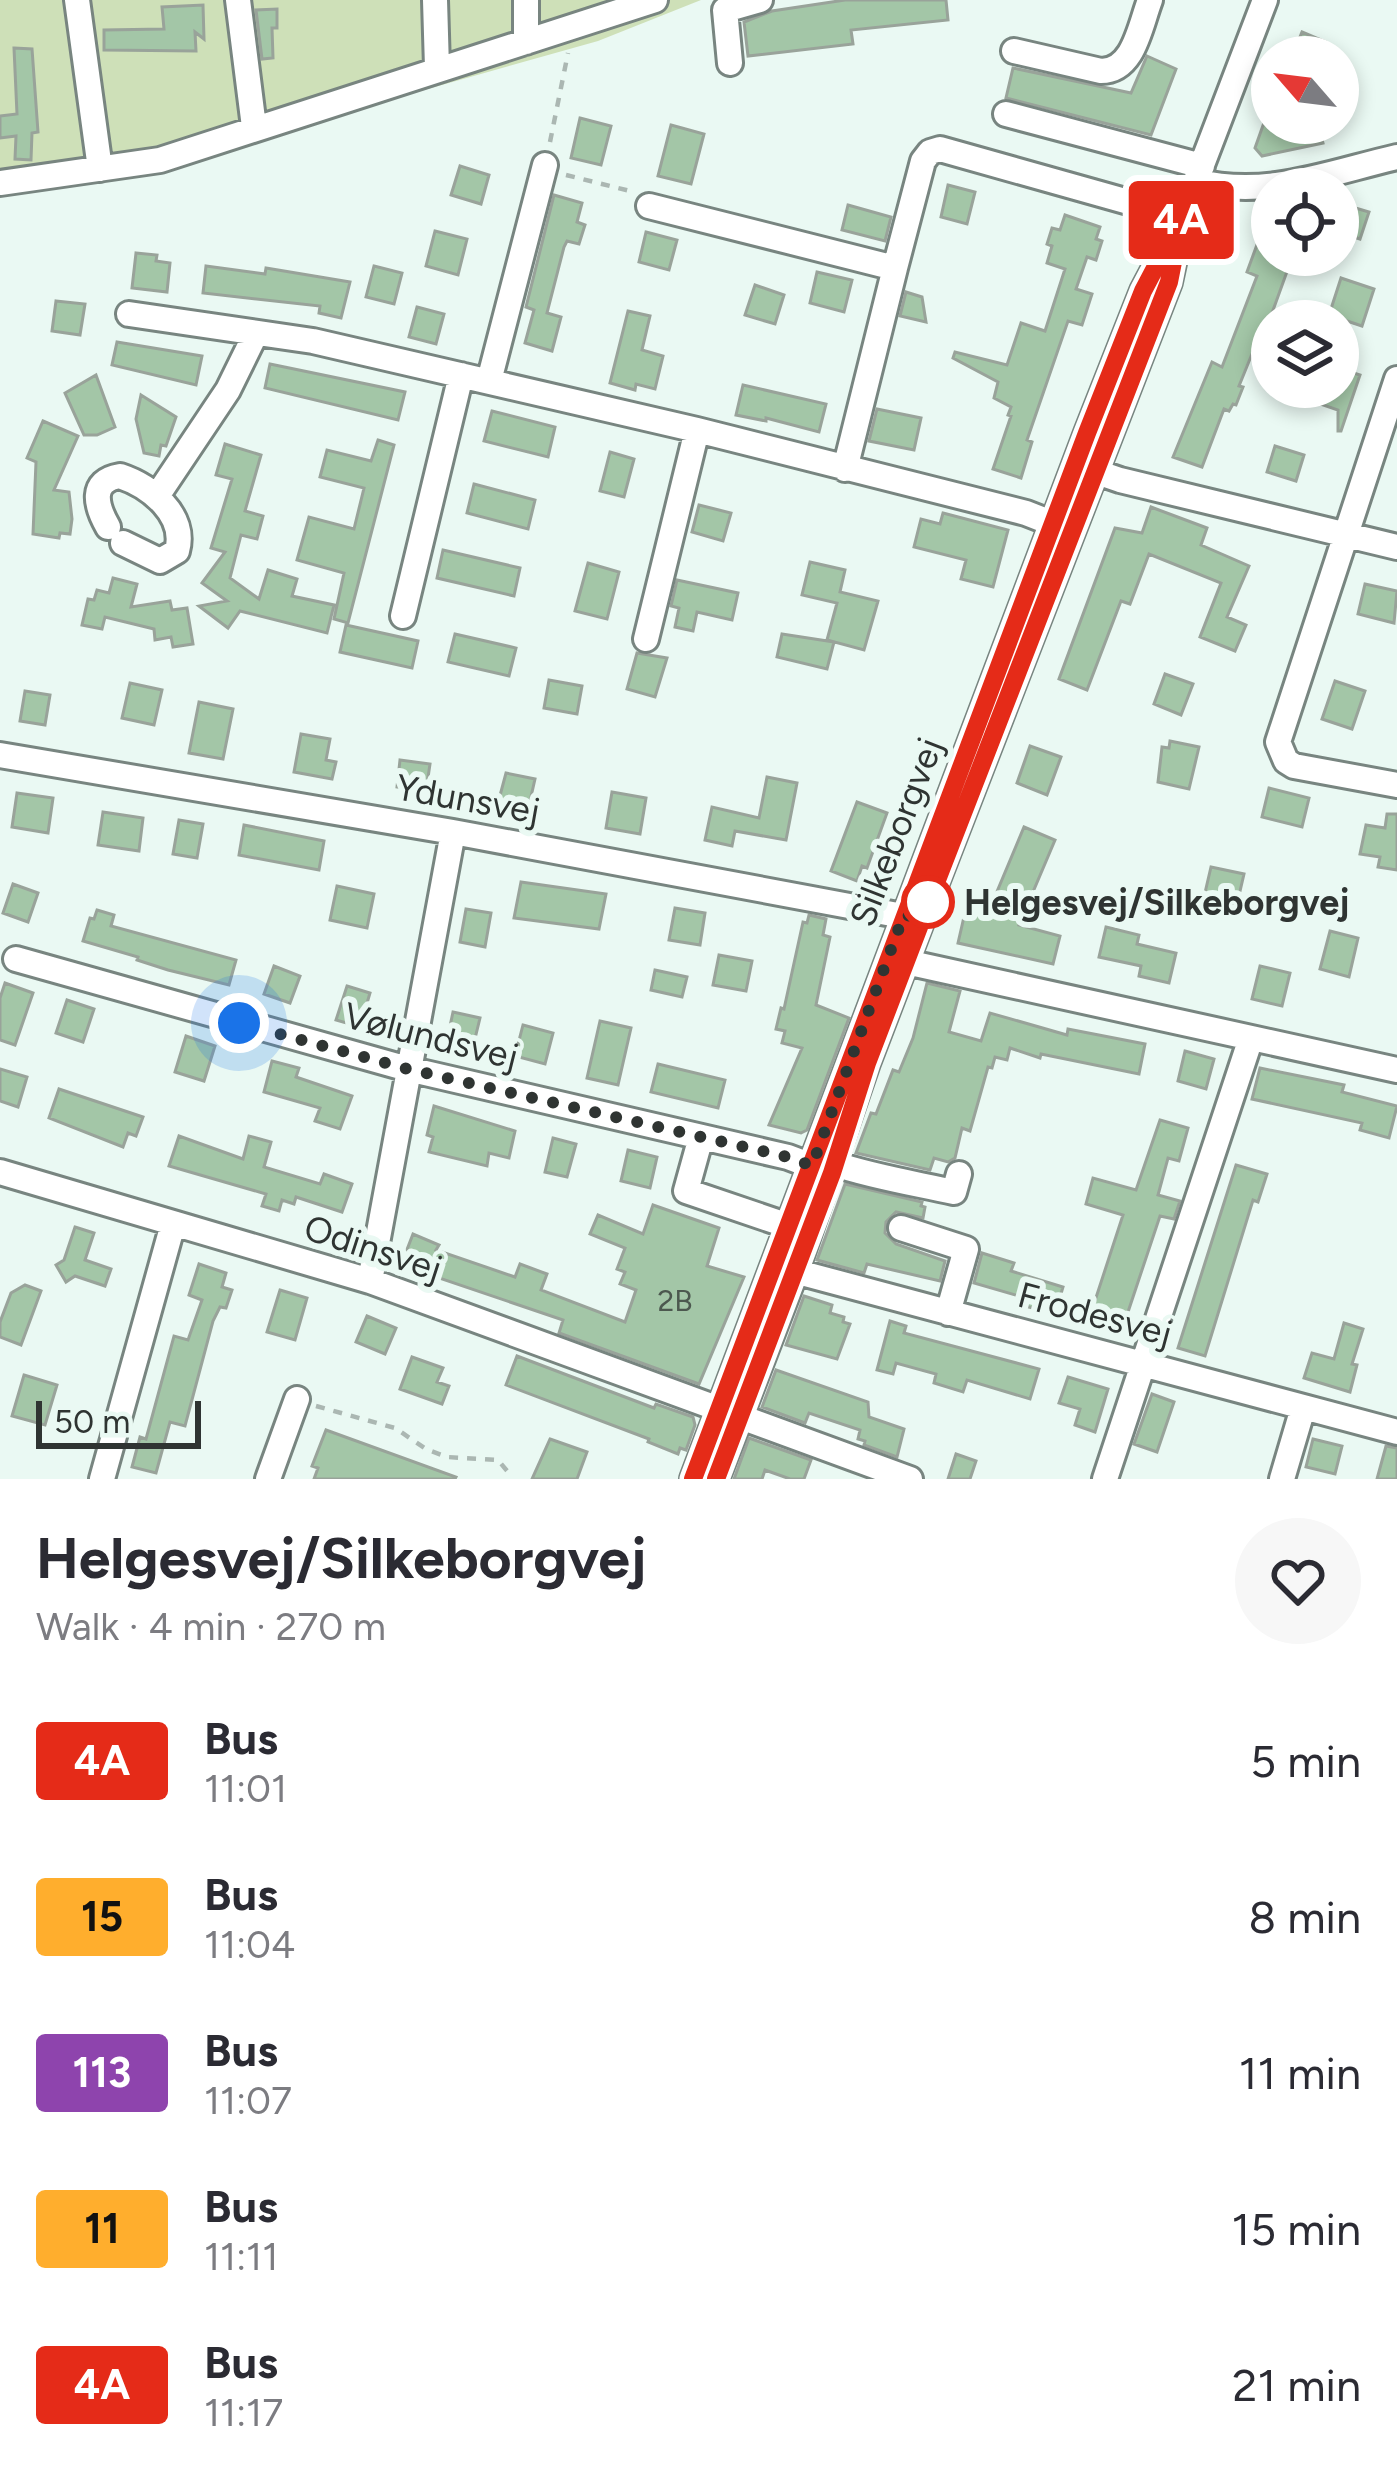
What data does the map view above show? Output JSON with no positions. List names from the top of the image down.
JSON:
{
  "streets": {
    "street": [
      "Ydunsvej",
      "Silkeborgvej",
      "Vølundsvej",
      "Odinsvej",
      "Frodesvej"
    ]
  },
  "crossings": [
    ["Ydunsvej", "Silkeborgvej"],
    ["Silkeborgvej", "Vølundsvej"],
    ["Silkeborgvej", "Odinsvej"],
    ["Silkeborgvej", "Frodesvej"]
  ],
  "places": ["Helgesvej/Silkeborgvej"],
  "lines": ["bus line 4A"],
  "house_numbers": ["2B"],
  "scale_bar": "50 m",
  "north": "top left",
  "page": {
    "on_map": "4A",
    "scale": "50 m",
    "heading": ["Helgesvej/Silkeborgvej", "Walk · 4 min · 270 m"],
    "list": [
      {
        "mark": "4A",
        "name": "Bus",
        "note": "11:01",
        "value": "5 min"
      },
      {
        "mark": "15",
        "name": "Bus",
        "note": "11:04",
        "value": "8 min"
      },
      {
        "mark": "113",
        "name": "Bus",
        "note": "11:07",
        "value": "11 min"
      },
      {
        "mark": "11",
        "name": "Bus",
        "note": "11:11",
        "value": "15 min"
      },
      {
        "mark": "4A",
        "name": "Bus",
        "note": "11:17",
        "value": "21 min"
      }
    ]
  }
}
